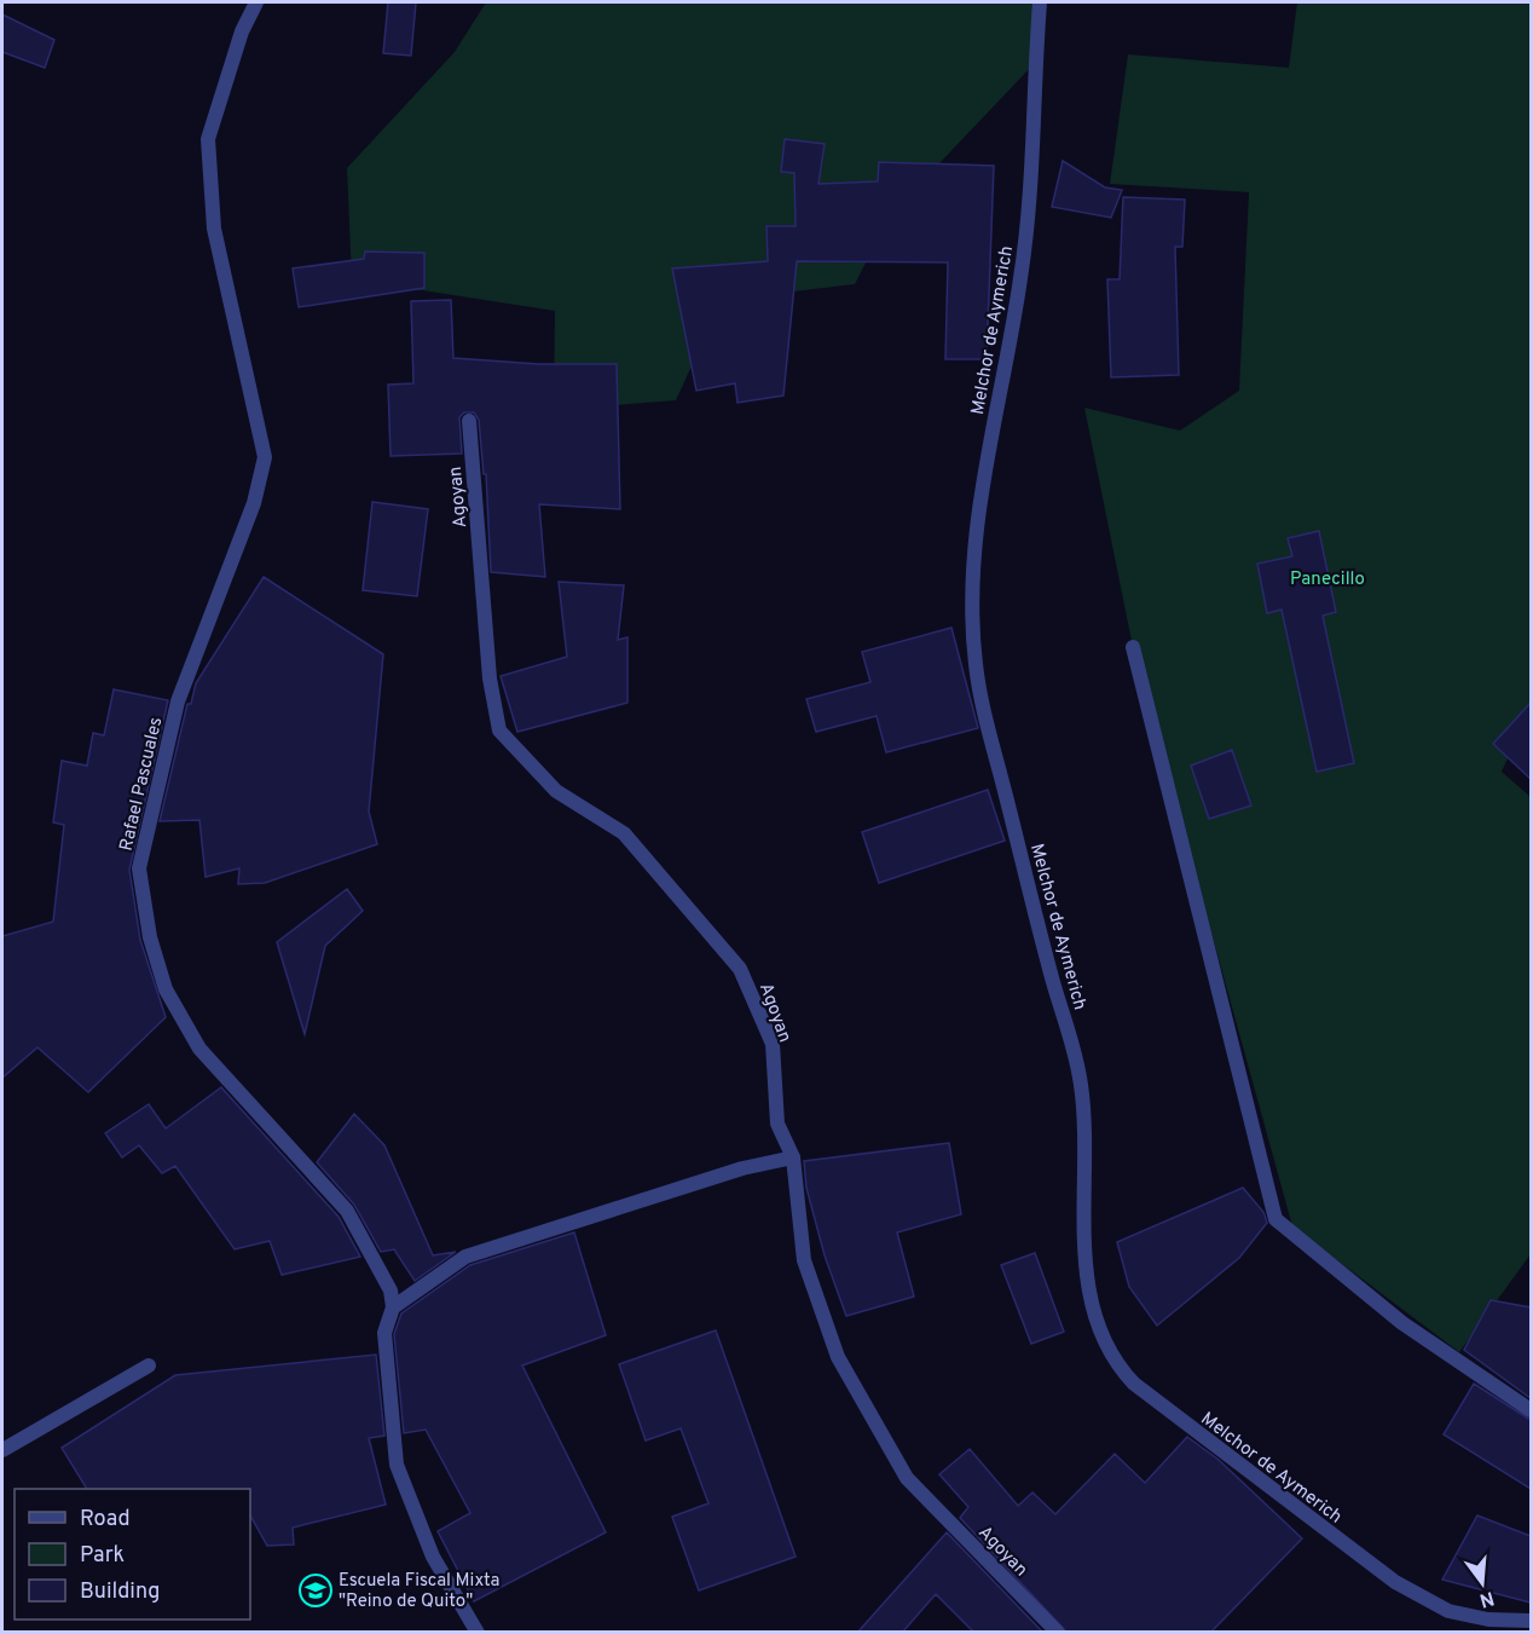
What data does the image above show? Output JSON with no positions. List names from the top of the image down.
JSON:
{
  "streets": {
    "street": ["Melchor de Aymerich", "Agoyan", "Rafael Pascuales"]
  },
  "parks": ["Panecillo"],
  "places": {
    "school or university": ["Escuela Fiscal Mixta \"Reino de Quito\""]
  },
  "legend": ["Road", "Park", "Building"],
  "north": "bottom"
}
